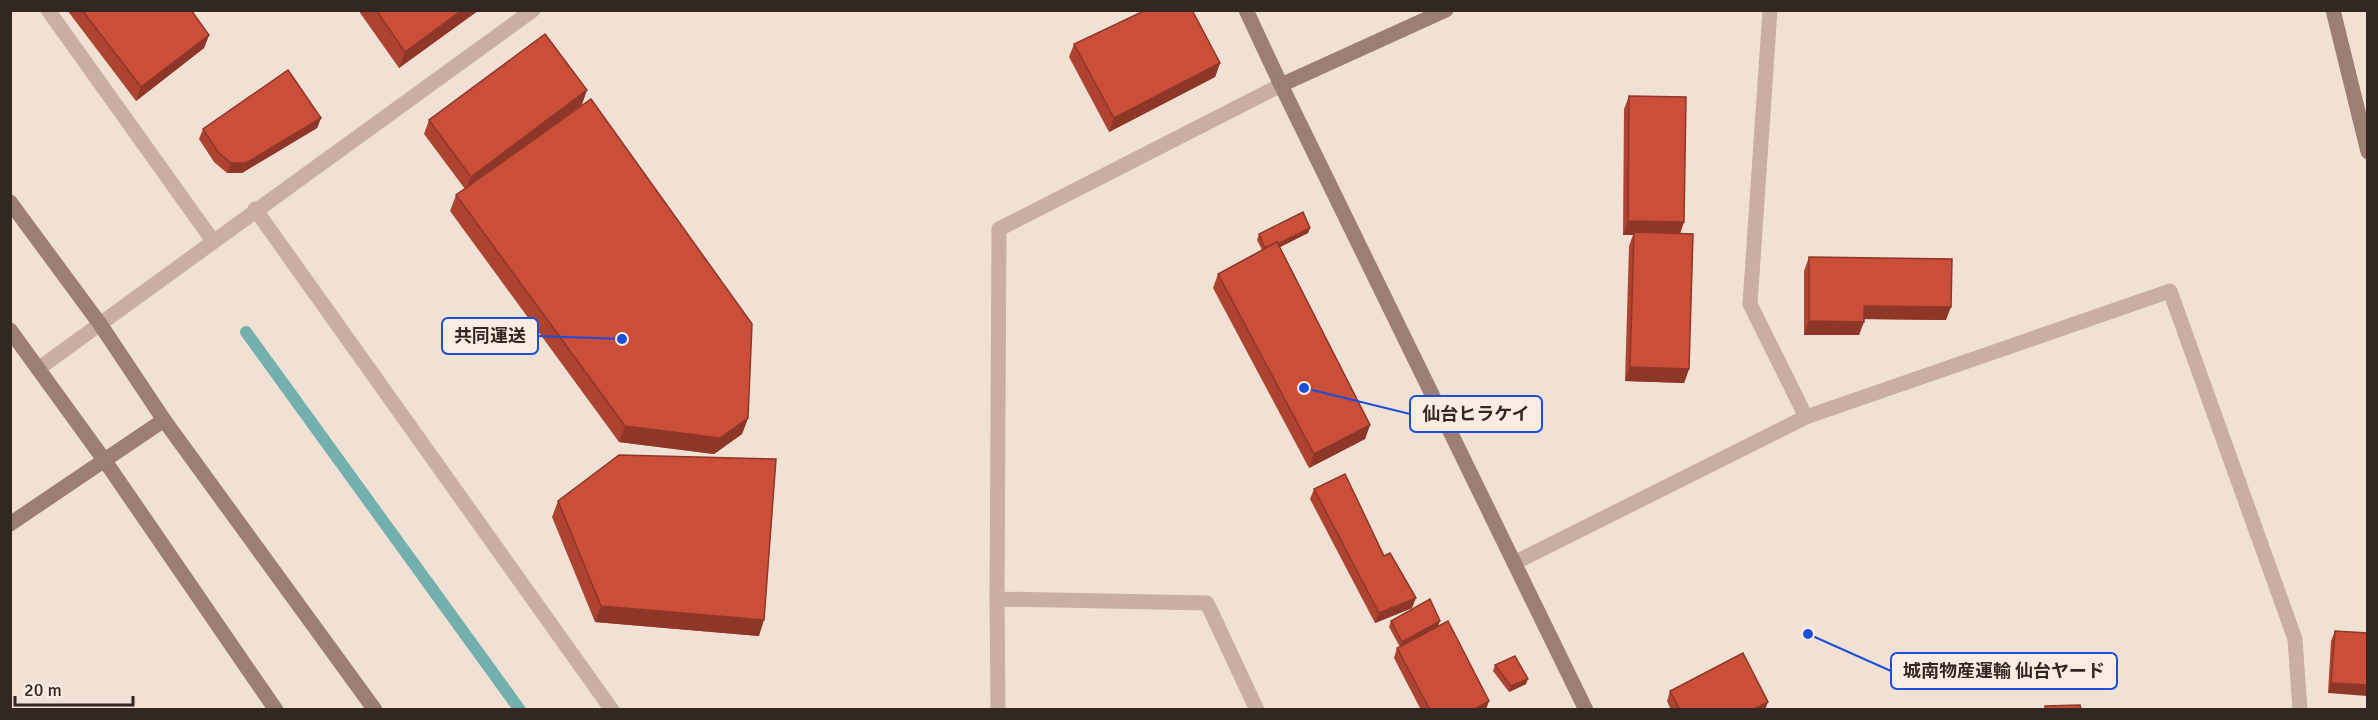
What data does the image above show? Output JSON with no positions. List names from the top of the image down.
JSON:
{
  "places": ["共同運送", "仙台ヒラケイ", "城南物産運輸 仙台ヤード"],
  "scale_bar": "20 m"
}
